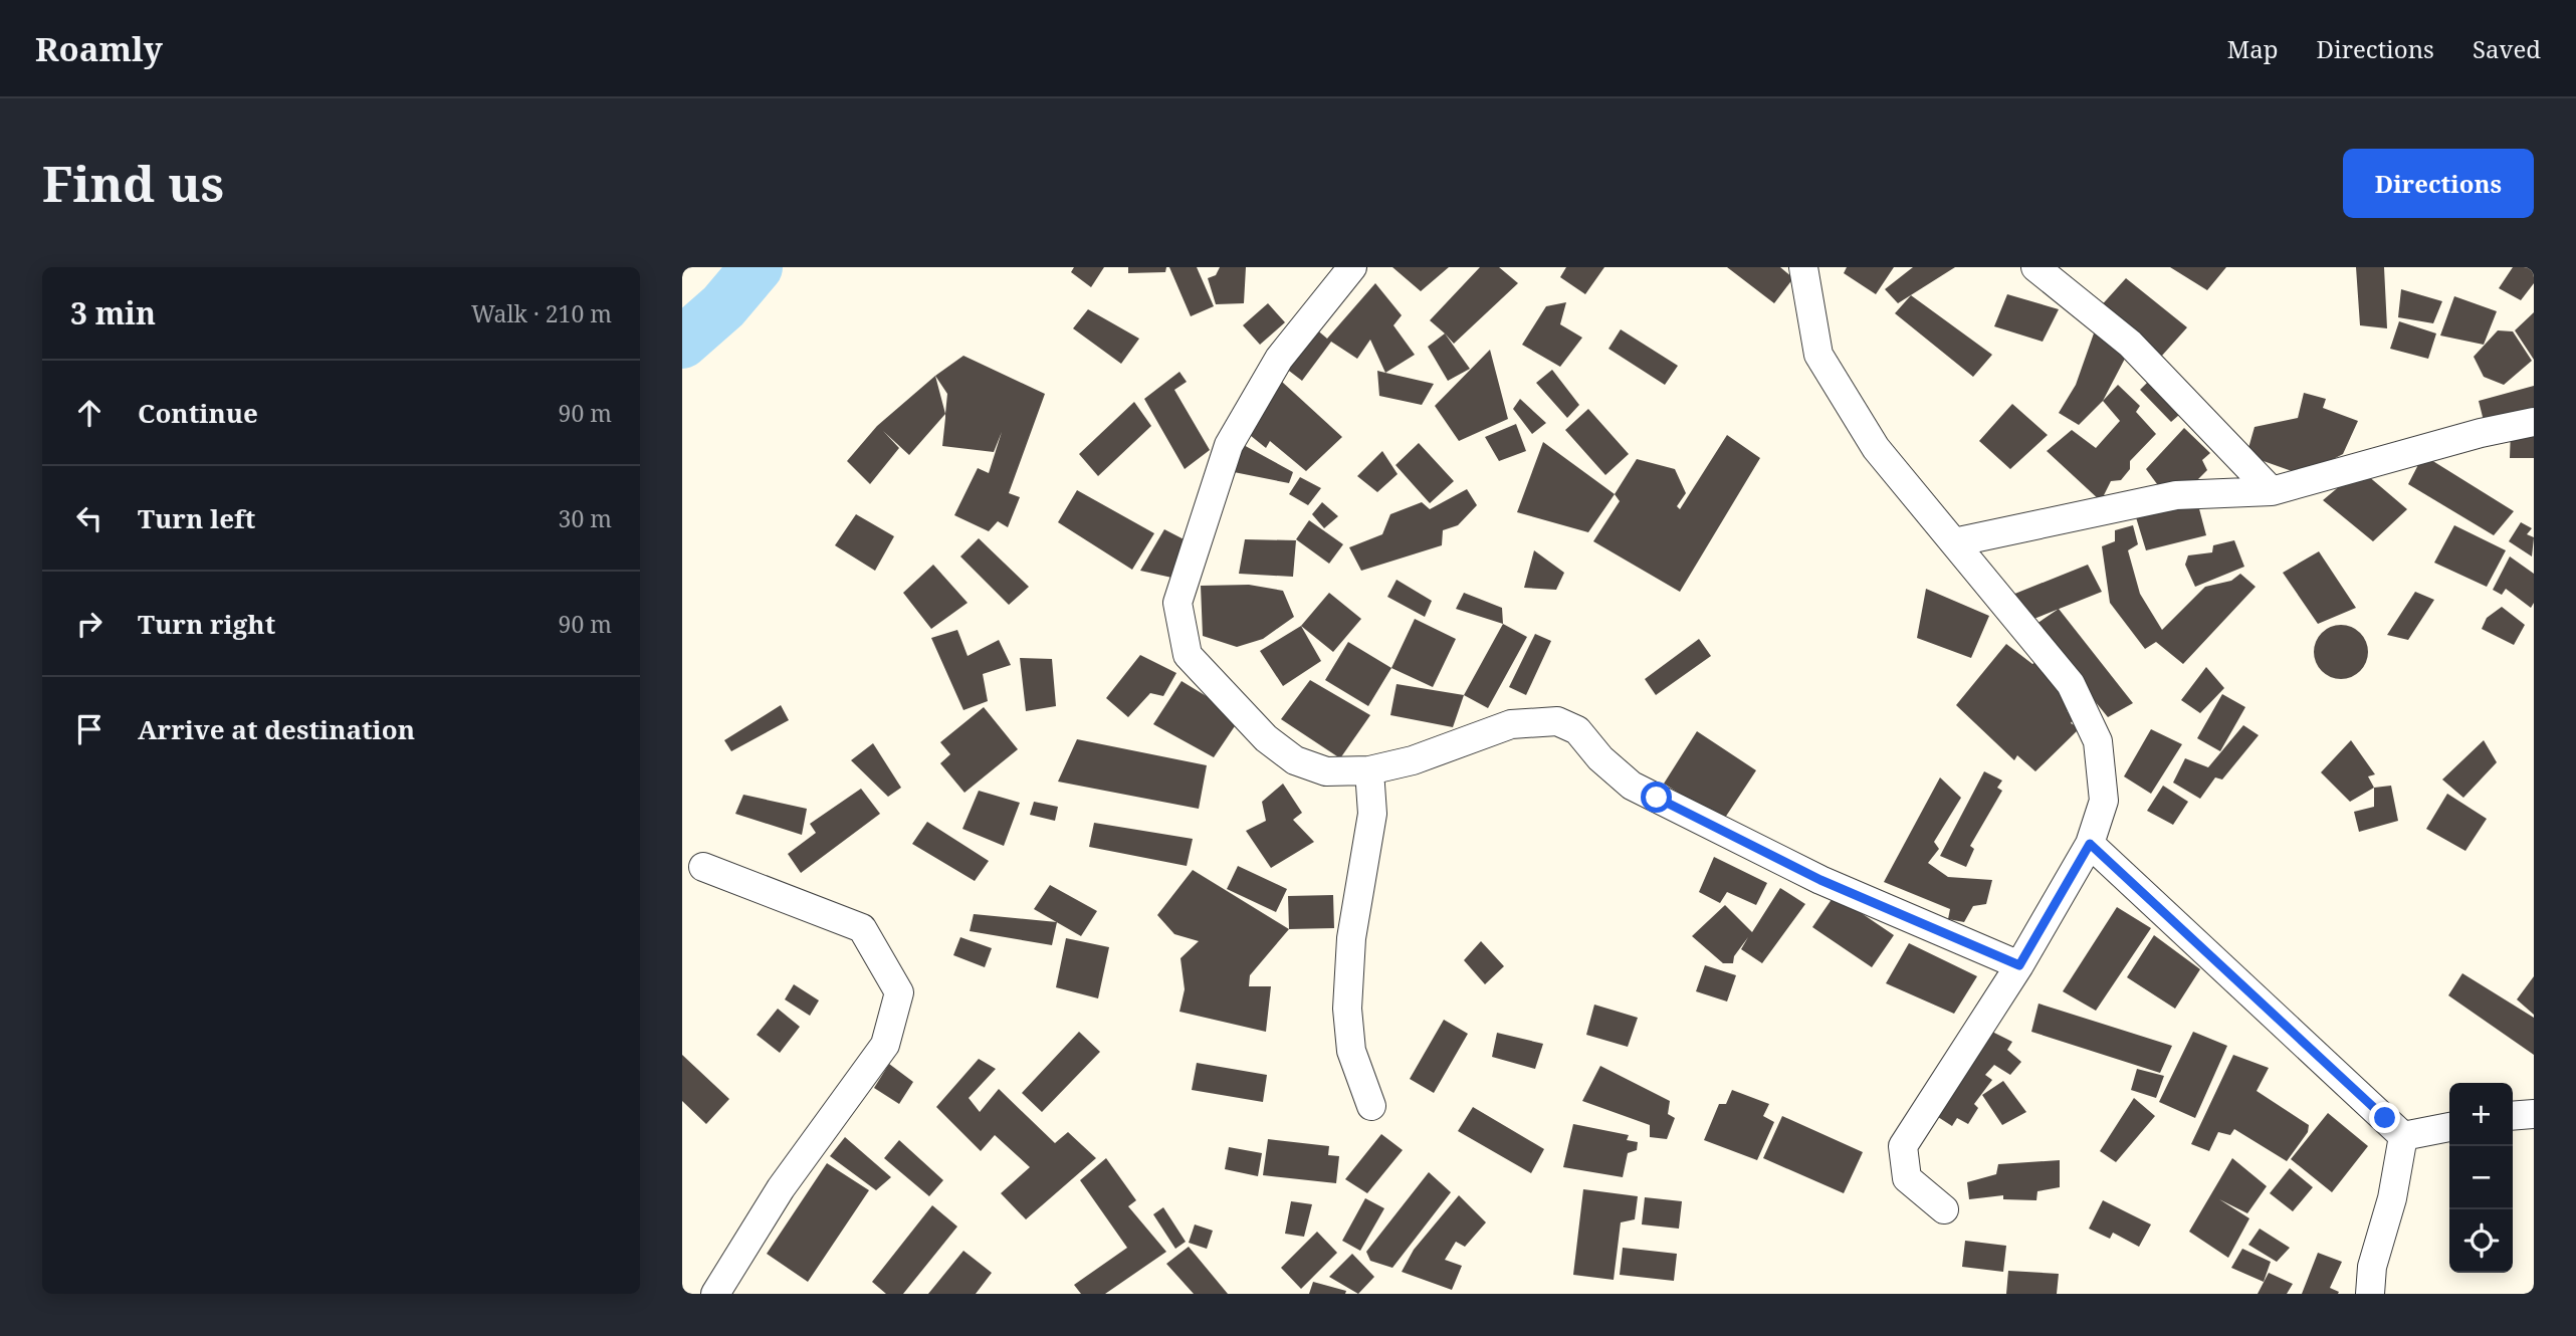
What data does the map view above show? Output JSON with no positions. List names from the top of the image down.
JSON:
{
  "page": {
    "header": "Roamly",
    "nav": ["Map", "Directions", "Saved"],
    "buttons": "Directions",
    "title": "Find us",
    "heading": ["3 min", "Walk · 210 m"],
    "list": [
      ["Continue", "90 m"],
      ["Turn left", "30 m"],
      ["Turn right", "90 m"],
      "Arrive at destination"
    ],
    "map_buttons": ["+", "−"]
  }
}
